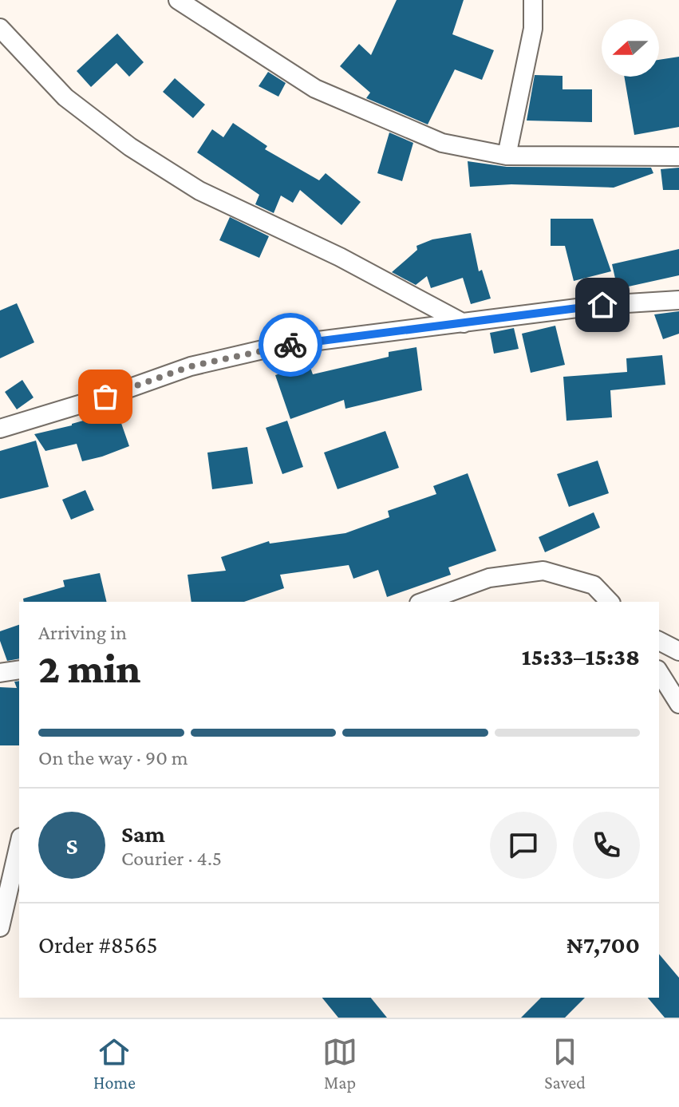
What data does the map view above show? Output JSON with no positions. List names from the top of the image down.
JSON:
{
  "north": "left",
  "page": {
    "heading": ["2 min", "Arriving in", "15:33–15:38"],
    "panel": [
      "Sam",
      "Courier · 4.5",
      "Order #8565",
      "₦7,700"
    ],
    "bar": "On the way · 90 m",
    "round": "S",
    "tabs": ["Home", "Map", "Saved"]
  }
}
